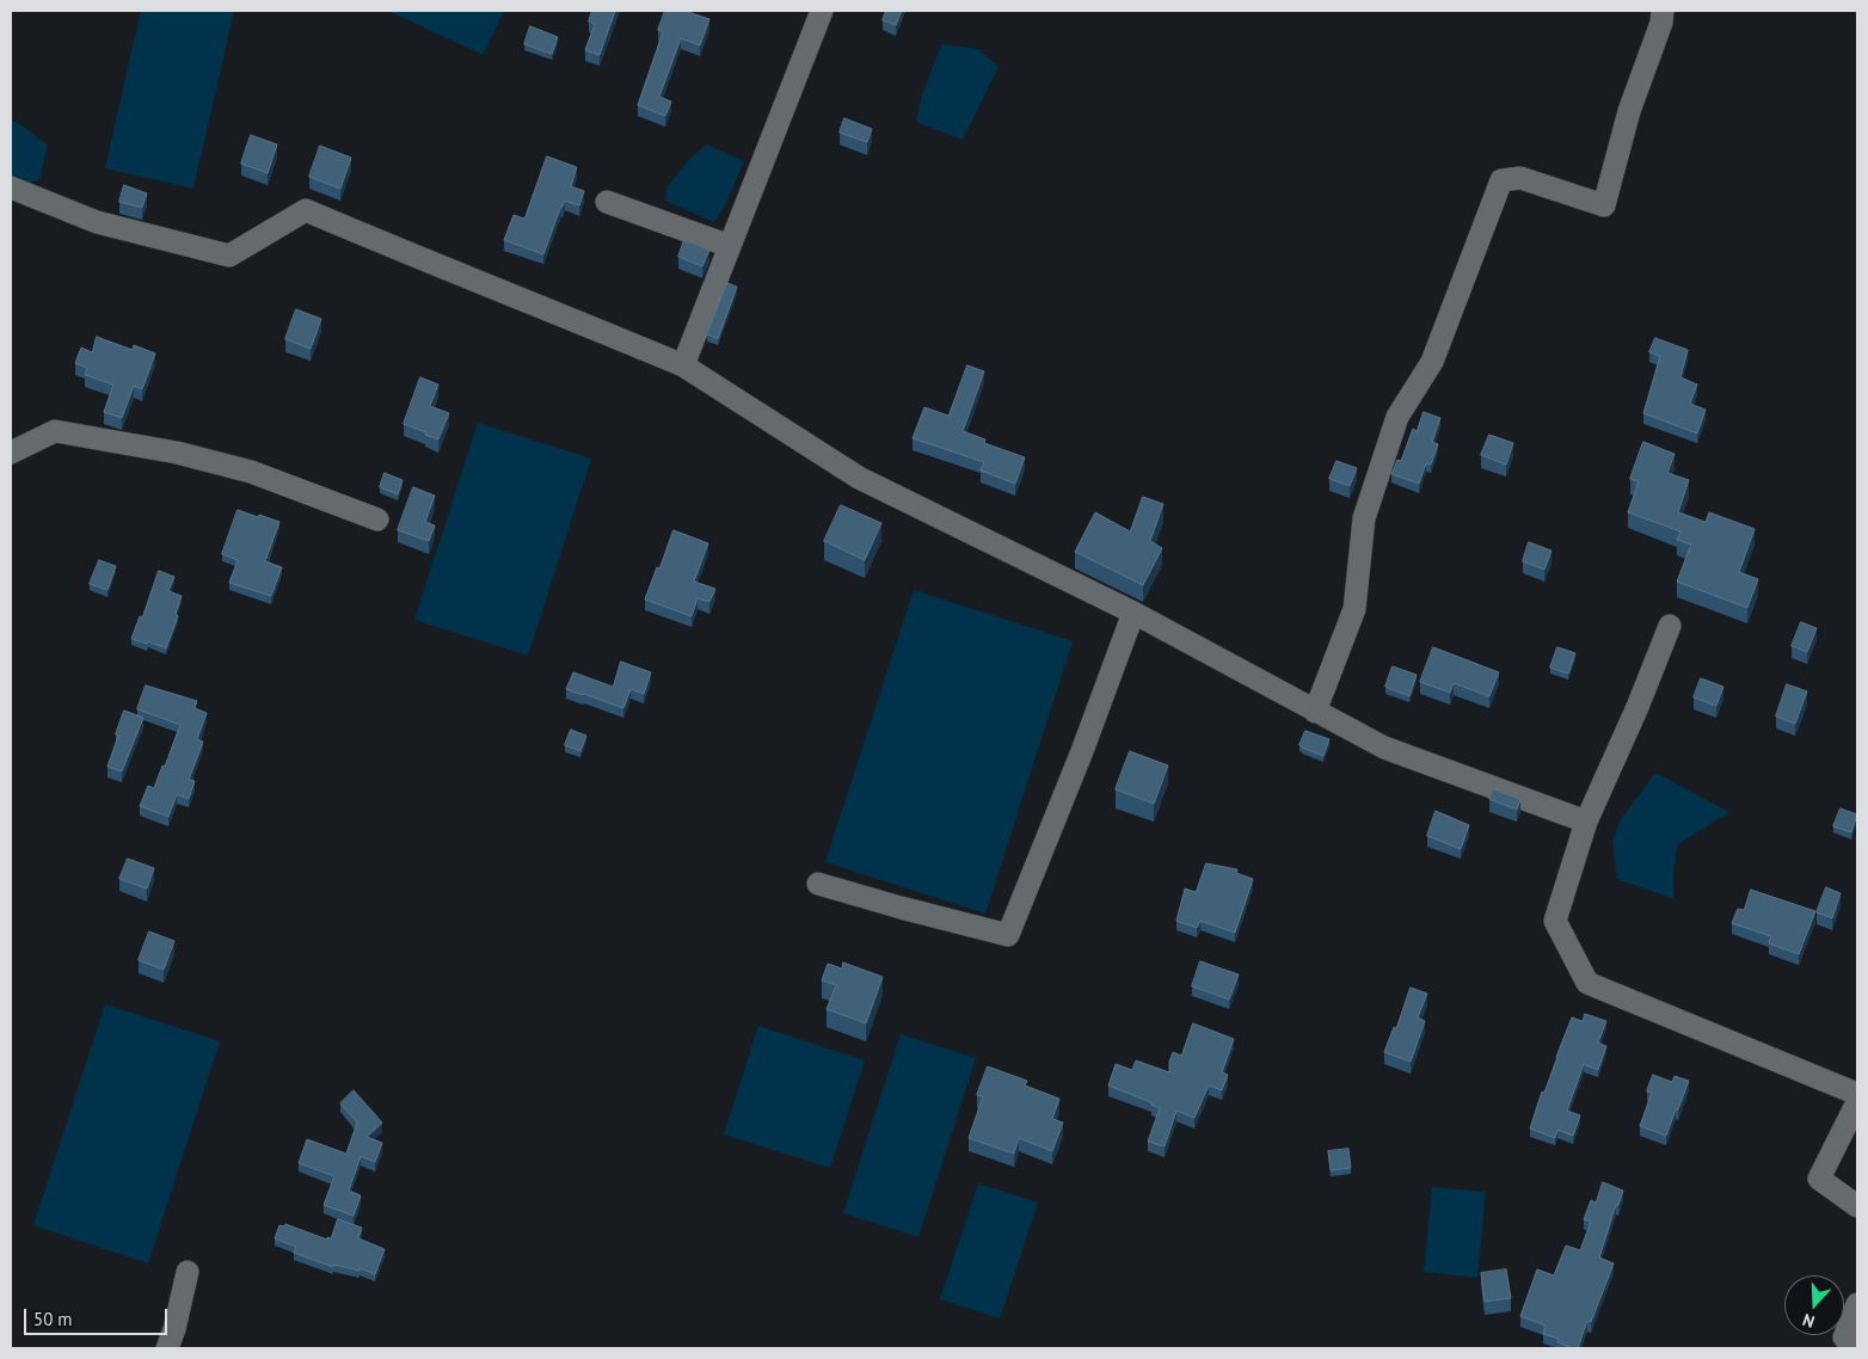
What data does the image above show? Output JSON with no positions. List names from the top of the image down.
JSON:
{
  "scale_bar": "50 m",
  "north": "bottom"
}
